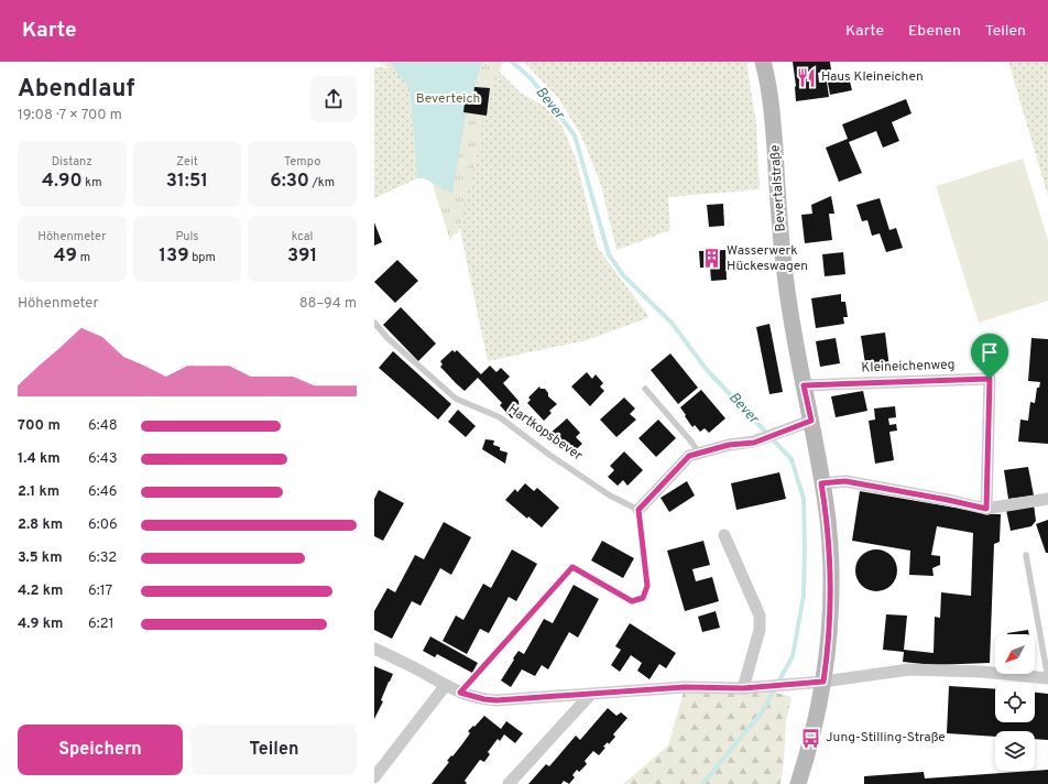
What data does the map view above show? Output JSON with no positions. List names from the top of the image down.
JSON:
{
  "streets": {
    "street": ["Bevertalstraße", "Kleineichenweg"],
    "lane": ["Hartkopsbever"]
  },
  "crossings": [
    ["Bevertalstraße", "Kleineichenweg"]
  ],
  "water": ["Bever"],
  "parks": ["Beverteich"],
  "places": {
    "restaurant": ["Haus Kleineichen"],
    "building": ["Wasserwerk Hückeswagen"],
    "bus stop": ["Jung-Stilling-Straße"]
  },
  "north": "bottom left",
  "page": {
    "header": "Karte",
    "nav": ["Karte", "Ebenen", "Teilen"],
    "heading": ["Abendlauf", "19:08 · 7 × 700 m"],
    "stats": [
      ["Distanz", "4.90 km"],
      ["Zeit", "31:51"],
      ["Tempo", "6:30 /km"],
      ["Höhenmeter", "49 m"],
      ["Puls", "139 bpm"],
      ["kcal", "391"]
    ],
    "chart": ["Höhenmeter", "88–94 m"],
    "list": [
      {
        "name": "700 m",
        "note": "6:48"
      },
      {
        "name": "1.4 km",
        "note": "6:43"
      },
      {
        "name": "2.1 km",
        "note": "6:46"
      },
      {
        "name": "2.8 km",
        "note": "6:06"
      },
      {
        "name": "3.5 km",
        "note": "6:32"
      },
      {
        "name": "4.2 km",
        "note": "6:17"
      },
      {
        "name": "4.9 km",
        "note": "6:21"
      }
    ],
    "buttons": ["Speichern", "Teilen"]
  }
}
